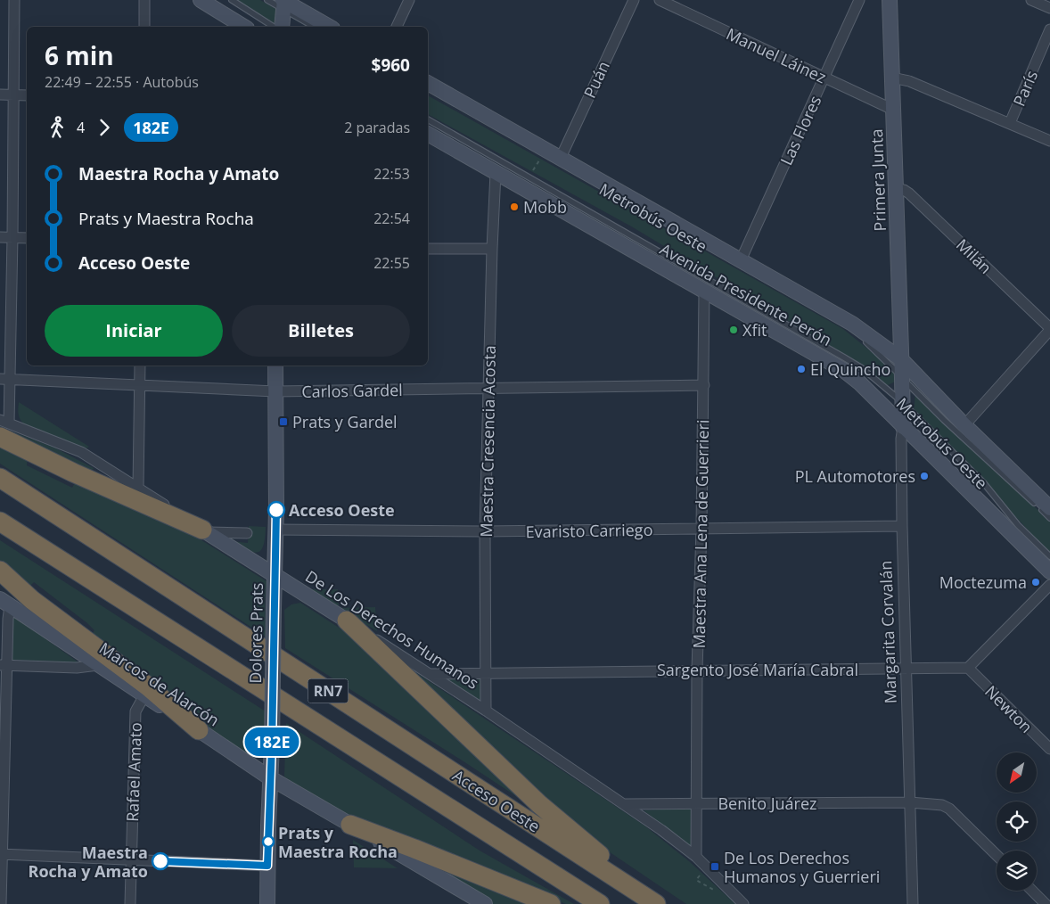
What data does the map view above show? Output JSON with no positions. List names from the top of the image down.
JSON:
{
  "streets": {
    "highway": ["RN7", "Acceso Oeste"],
    "street": [
      "Manuel Láinez",
      "Puán",
      "París",
      "Las Flores",
      "Primera Junta",
      "Milán",
      "Avenida Presidente Perón",
      "Carlos Gardel",
      "Maestra Cresencia Acosta",
      "Evaristo Carriego",
      "Maestra Ana Lena de Guerrieri",
      "De Los Derechos Humanos",
      "Margarita Corvalán",
      "Dolores Prats",
      "Sargento José María Cabral",
      "Marcos de Alarcón",
      "Newton",
      "Rafael Amato",
      "Benito Juárez"
    ],
    "lane": ["Metrobús Oeste"]
  },
  "crossings": [
    ["Manuel Láinez", "Las Flores"],
    ["Manuel Láinez", "Primera Junta"],
    ["Puán", "Avenida Presidente Perón"],
    ["Las Flores", "Avenida Presidente Perón"],
    ["Primera Junta", "Milán"],
    ["Primera Junta", "Avenida Presidente Perón"],
    ["Primera Junta", "Margarita Corvalán"],
    ["Metrobús Oeste", "Margarita Corvalán"],
    ["Avenida Presidente Perón", "Maestra Cresencia Acosta"],
    ["Avenida Presidente Perón", "Maestra Ana Lena de Guerrieri"],
    ["Avenida Presidente Perón", "Margarita Corvalán"],
    ["Carlos Gardel", "Maestra Cresencia Acosta"],
    ["Carlos Gardel", "Maestra Ana Lena de Guerrieri"],
    ["Carlos Gardel", "Dolores Prats"],
    ["Maestra Cresencia Acosta", "Evaristo Carriego"],
    ["Maestra Cresencia Acosta", "De Los Derechos Humanos"],
    ["Maestra Cresencia Acosta", "Sargento José María Cabral"],
    ["Evaristo Carriego", "Maestra Ana Lena de Guerrieri"],
    ["Evaristo Carriego", "Margarita Corvalán"],
    ["Evaristo Carriego", "Dolores Prats"],
    ["Maestra Ana Lena de Guerrieri", "De Los Derechos Humanos"],
    ["Maestra Ana Lena de Guerrieri", "Sargento José María Cabral"],
    ["Maestra Ana Lena de Guerrieri", "Benito Juárez"],
    ["De Los Derechos Humanos", "Dolores Prats"],
    ["De Los Derechos Humanos", "Sargento José María Cabral"],
    ["De Los Derechos Humanos", "Benito Juárez"],
    ["Margarita Corvalán", "Sargento José María Cabral"],
    ["Margarita Corvalán", "Benito Juárez"],
    ["Dolores Prats", "Marcos de Alarcón"],
    ["Sargento José María Cabral", "Newton"],
    ["Marcos de Alarcón", "Rafael Amato"]
  ],
  "places": {
    "other": [
      "Mobb",
      "Xfit",
      "El Quincho",
      "PL Automotores",
      "Acceso Oeste",
      "Moctezuma",
      "Prats y Maestra Rocha",
      "Maestra Rocha y Amato"
    ],
    "transit": ["Prats y Gardel", "De Los Derechos Humanos y Guerrieri"]
  },
  "lines": ["bus line 182E"],
  "north": "bottom left",
  "page": {
    "on_map": "182E",
    "heading": ["6 min", "22:49 – 22:55 · Autobús", "$960"],
    "legs": ["4", "182E", "2 paradas"],
    "list": [
      {
        "name": "Maestra Rocha y Amato",
        "value": "22:53"
      },
      {
        "name": "Prats y Maestra Rocha",
        "value": "22:54"
      },
      {
        "name": "Acceso Oeste",
        "value": "22:55"
      }
    ],
    "buttons": ["Iniciar", "Billetes"]
  }
}
